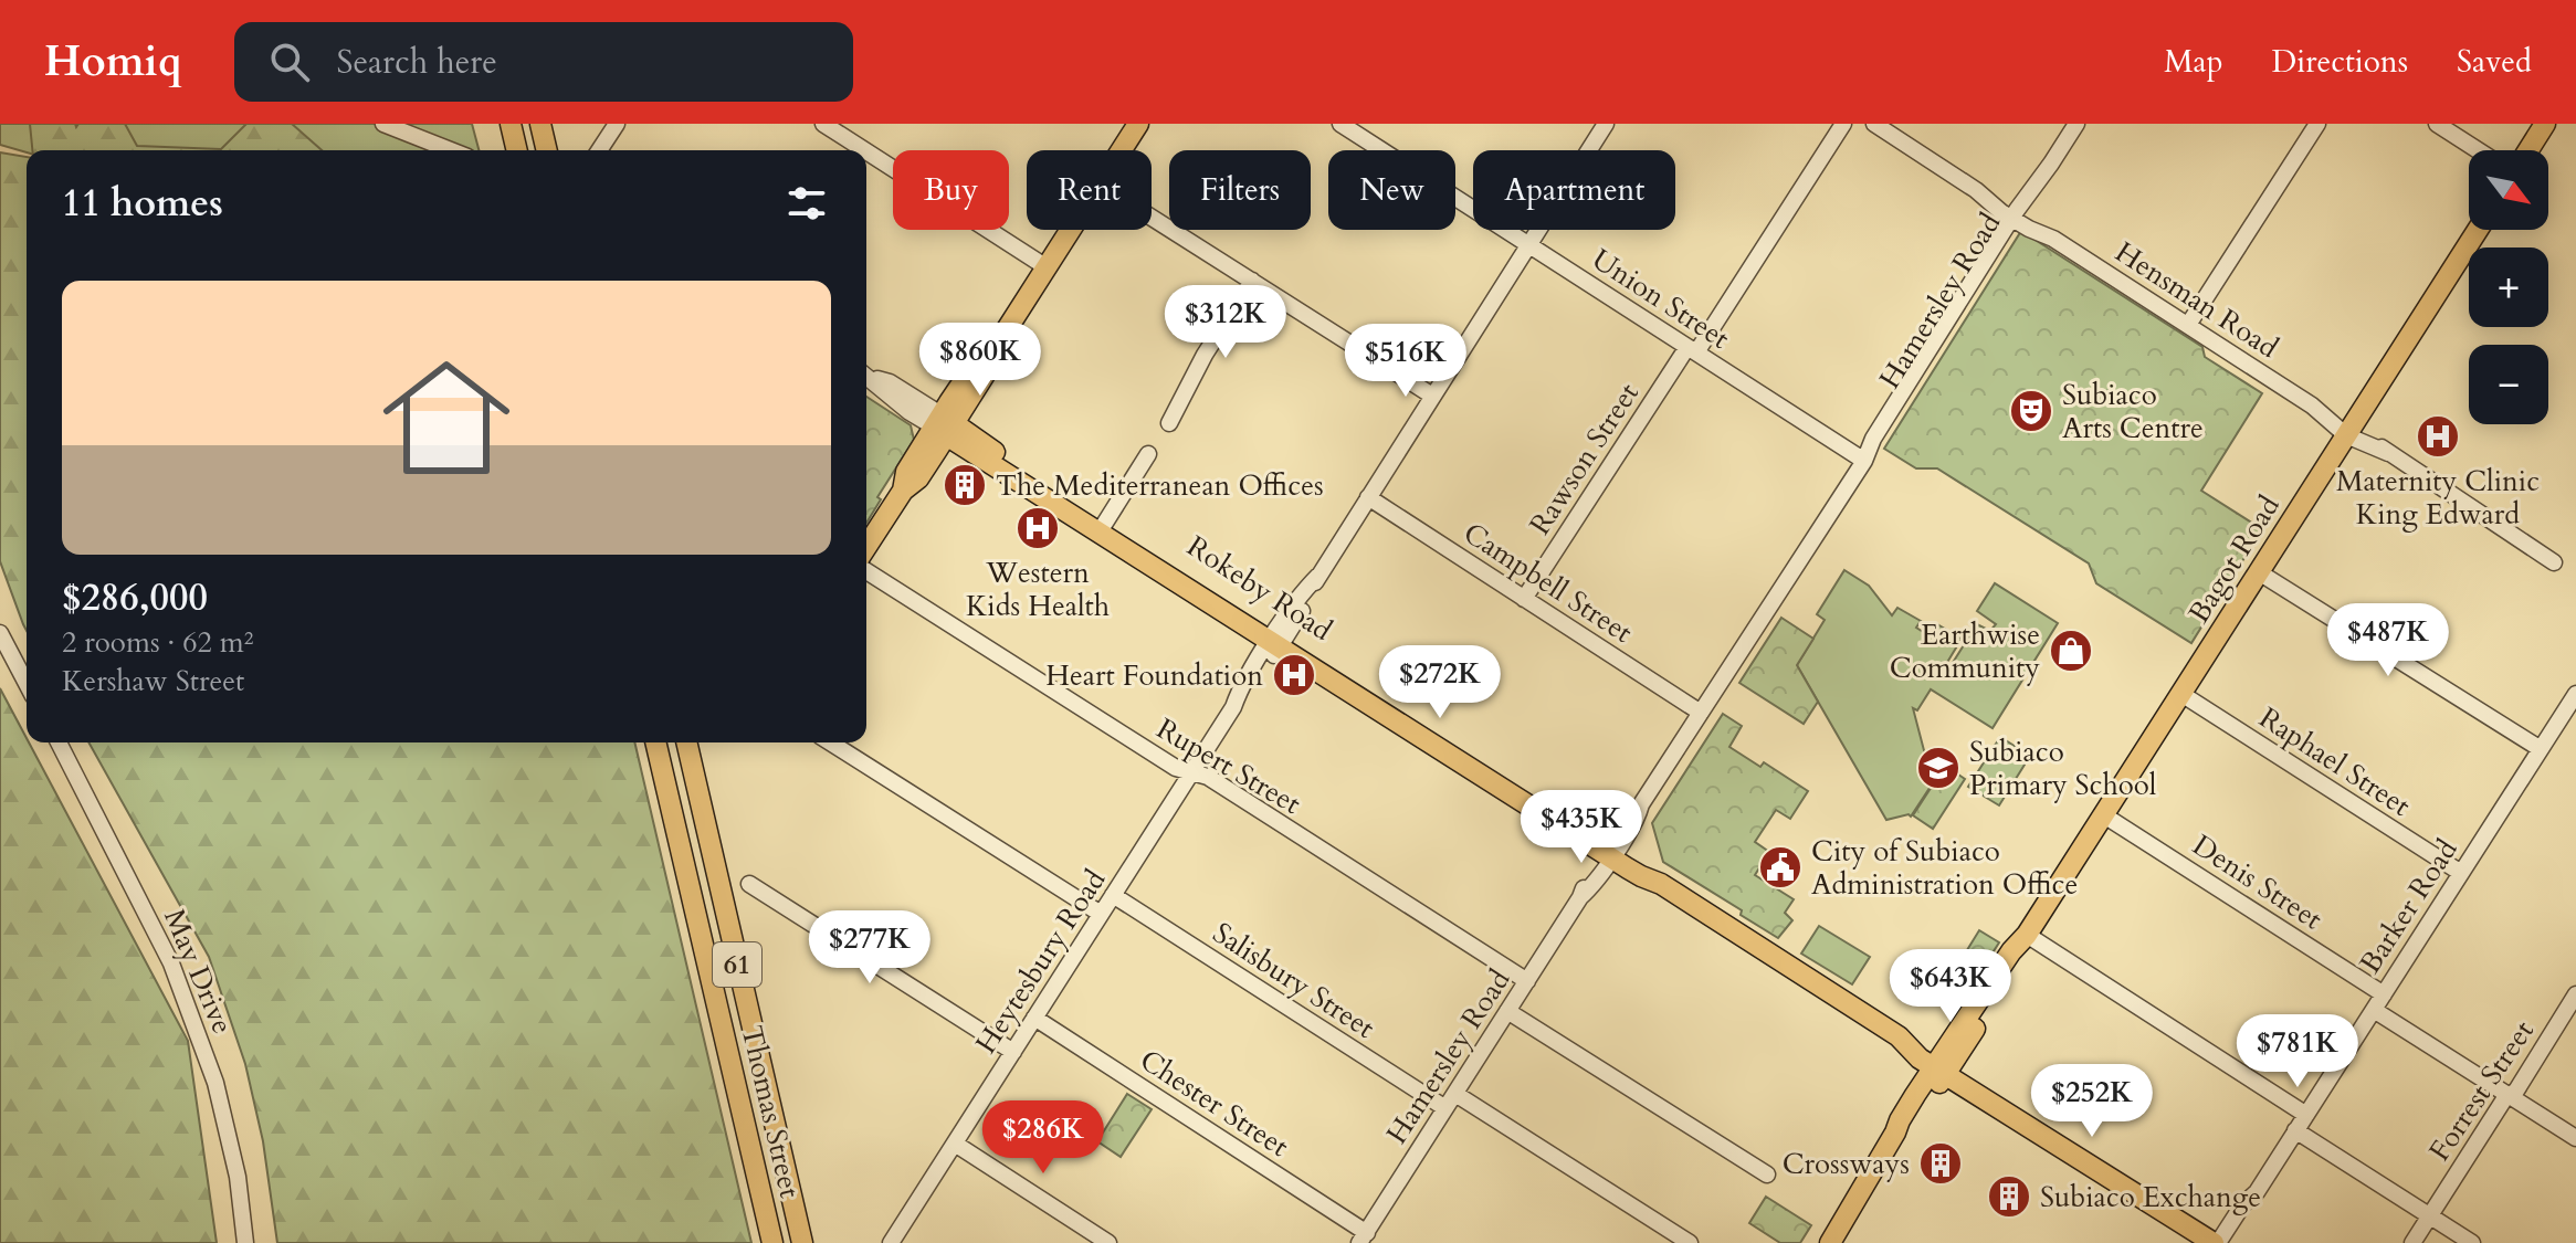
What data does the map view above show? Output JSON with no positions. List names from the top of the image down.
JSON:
{
  "streets": {
    "main road": [
      "Bagot Road",
      "Rokeby Road",
      "61",
      "Thomas Street"
    ],
    "street": [
      "Union Street",
      "Hensman Road",
      "Hamersley Road",
      "Rawson Street",
      "Campbell Street",
      "Raphael Street",
      "Rupert Street",
      "Denis Street",
      "Barker Road",
      "Heytesbury Road",
      "May Drive",
      "Salisbury Street",
      "Forrest Street",
      "Chester Street"
    ]
  },
  "crossings": [
    ["Union Street", "Hamersley Road"],
    ["Union Street", "Rawson Street"],
    ["Union Street", "Heytesbury Road"],
    ["Hensman Road", "Hamersley Road"],
    ["Hensman Road", "Bagot Road"],
    ["Hamersley Road", "Campbell Street"],
    ["Hamersley Road", "Rokeby Road"],
    ["Hamersley Road", "Rupert Street"],
    ["Hamersley Road", "Salisbury Street"],
    ["Hamersley Road", "Chester Street"],
    ["Rawson Street", "Campbell Street"],
    ["Bagot Road", "Rokeby Road"],
    ["Bagot Road", "Raphael Street"],
    ["Bagot Road", "Denis Street"],
    ["Campbell Street", "Heytesbury Road"],
    ["Rokeby Road", "Barker Road"],
    ["Rokeby Road", "Heytesbury Road"],
    ["Raphael Street", "Barker Road"],
    ["Rupert Street", "Heytesbury Road"],
    ["Denis Street", "Barker Road"],
    ["Heytesbury Road", "Salisbury Street"],
    ["Heytesbury Road", "Chester Street"]
  ],
  "places": {
    "theatre": ["Subiaco Arts Centre"],
    "hospital": ["Maternity Clinic King Edward", "Western Kids Health", "Heart Foundation"],
    "building": ["The Mediterranean Offices", "Crossways", "Subiaco Exchange"],
    "shop": ["Earthwise Community"],
    "school or university": ["Subiaco Primary School"],
    "public building": ["City of Subiaco Administration Office"]
  },
  "north": "bottom right",
  "page": {
    "header": "Homiq",
    "search": "Search here",
    "nav": ["Map", "Directions", "Saved"],
    "map_buttons": ["+", "−"],
    "chip": [
      "Buy",
      "Rent",
      "Filters",
      "New",
      "Apartment"
    ],
    "heading": "11 homes",
    "list": [
      {
        "name": "$286,000",
        "note": "2 rooms · 62 m² · Kershaw Street"
      }
    ],
    "price": [
      "$312K",
      "$860K",
      "$516K",
      "$487K",
      "$272K",
      "$435K",
      "$277K",
      "$643K",
      "$781K",
      "$252K",
      "$286K"
    ]
  }
}
